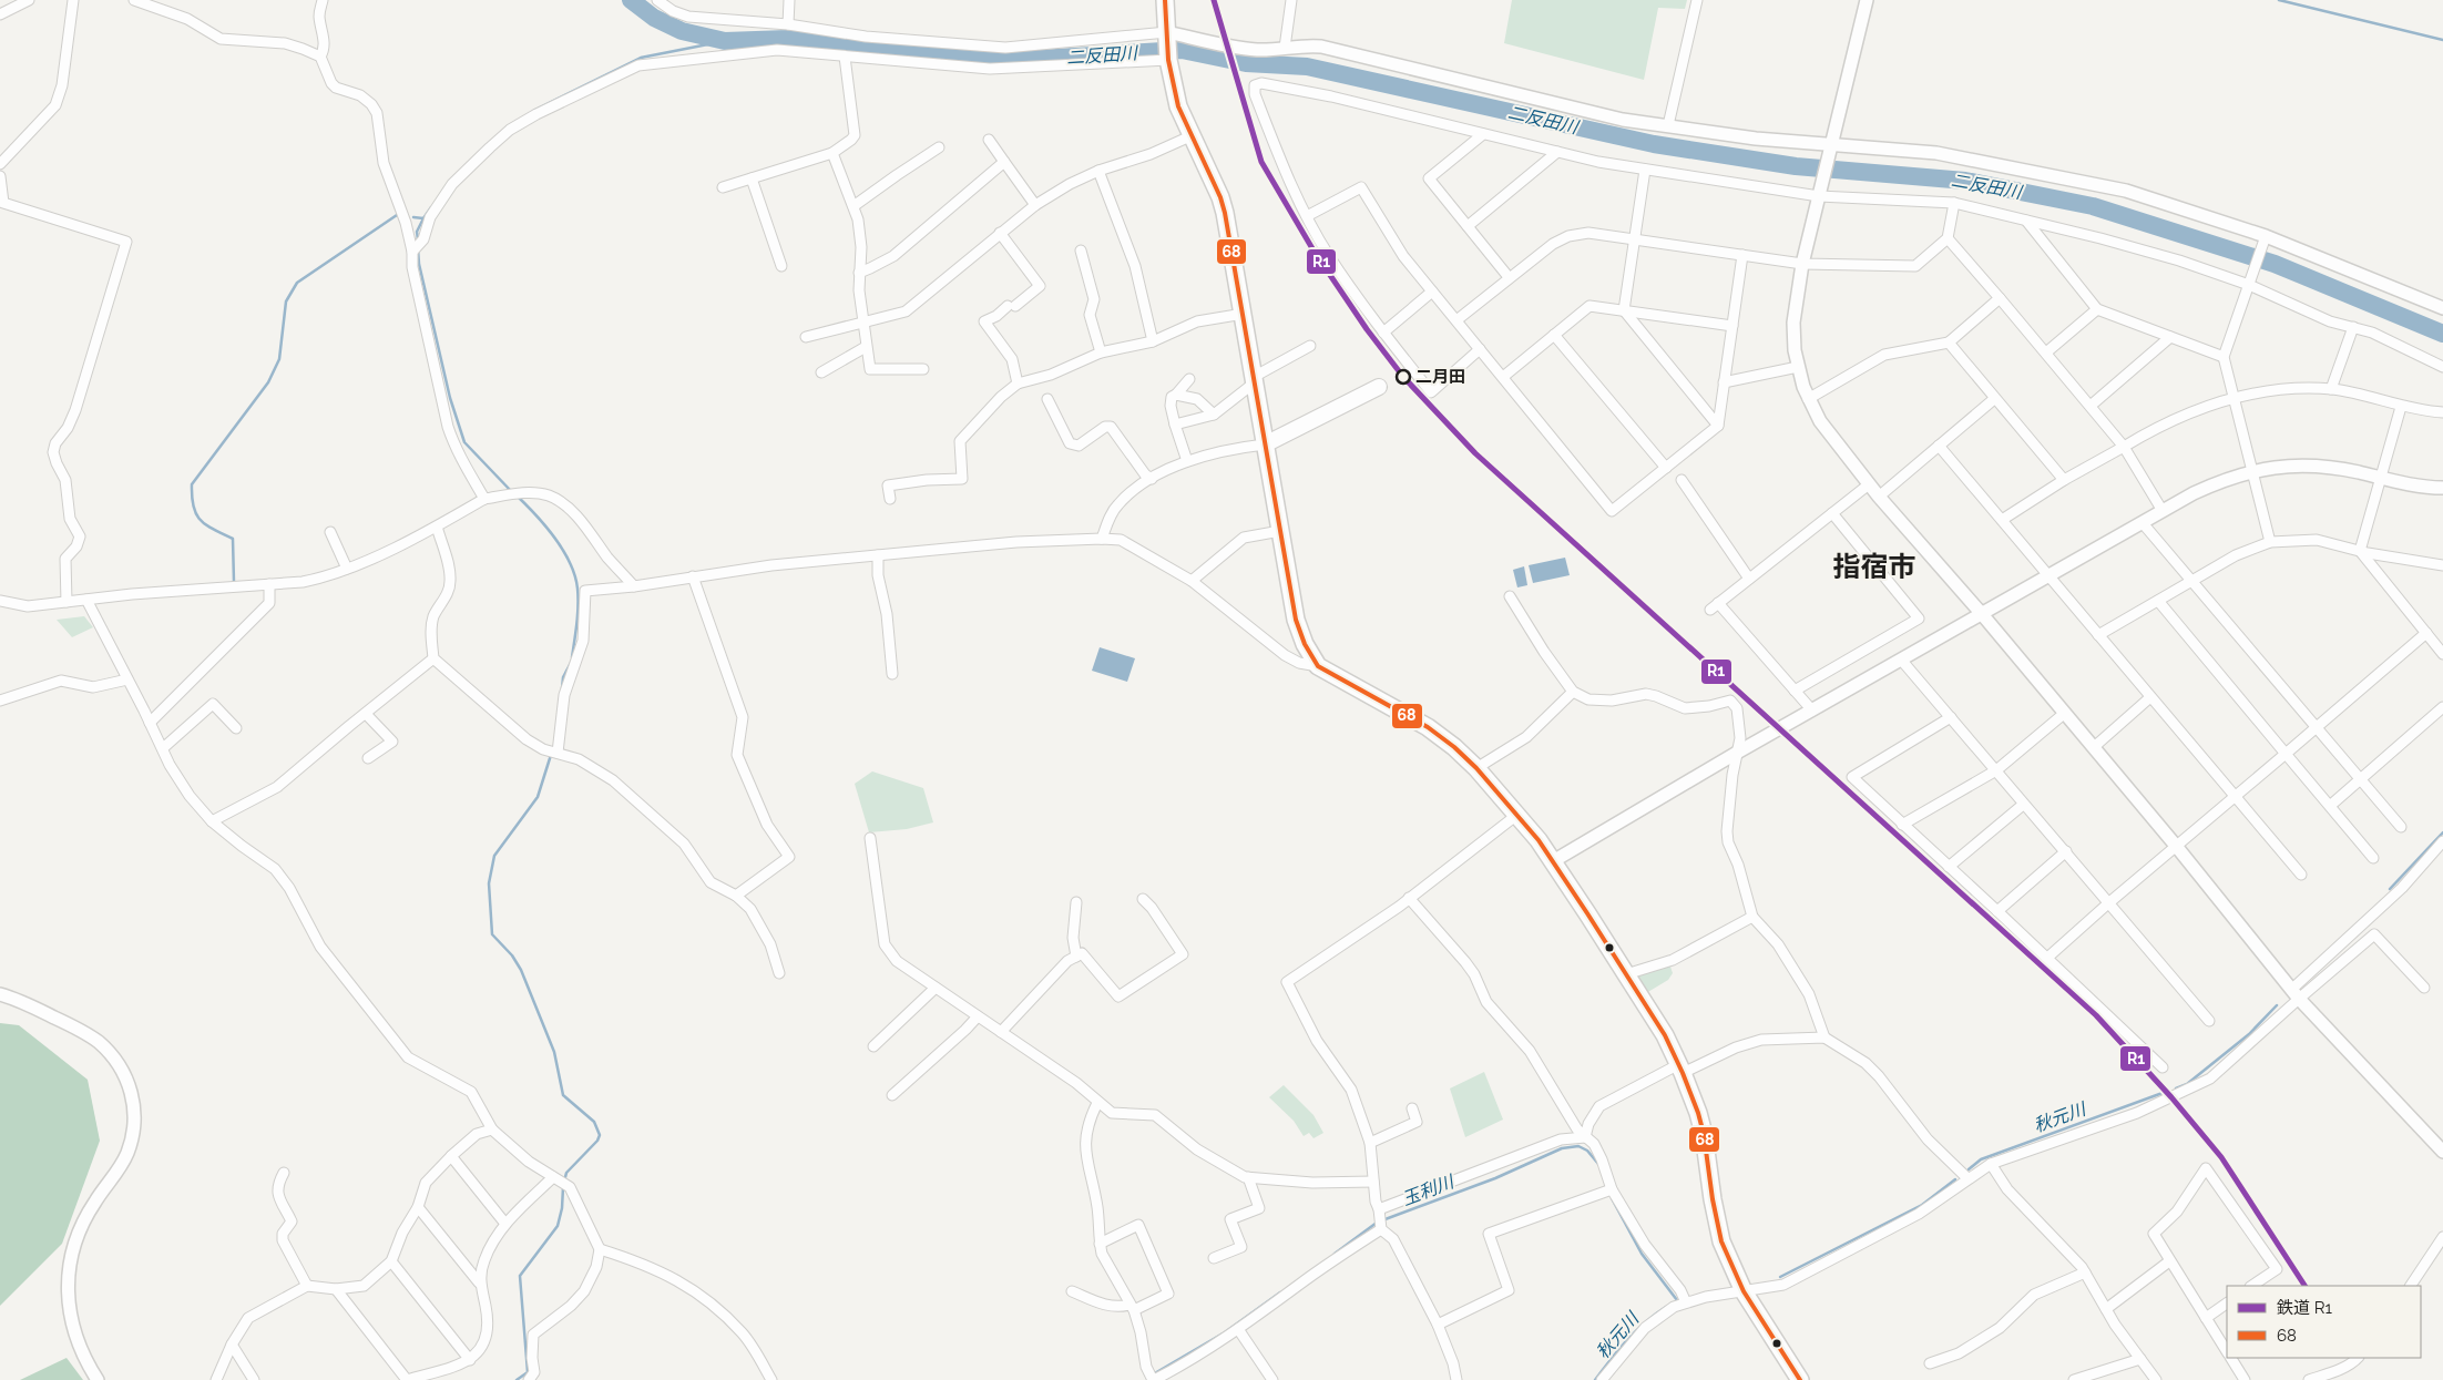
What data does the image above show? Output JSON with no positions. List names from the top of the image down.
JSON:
{
  "districts": ["指宿市"],
  "water": ["二反田川", "秋元川", "玉利川"],
  "places": ["二月田"],
  "lines": ["rail line R1", "transit line 68"],
  "legend": ["鉄道 R1", "68"]
}
